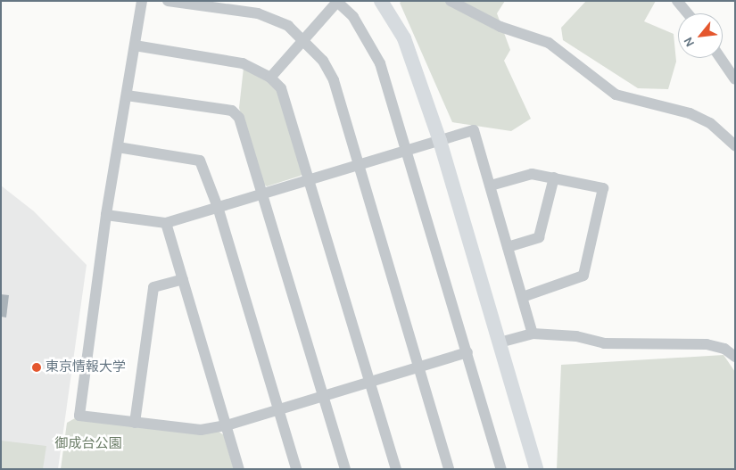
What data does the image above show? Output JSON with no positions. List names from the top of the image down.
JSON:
{
  "parks": ["御成台公園"],
  "places": ["東京情報大学"],
  "north": "bottom left"
}
